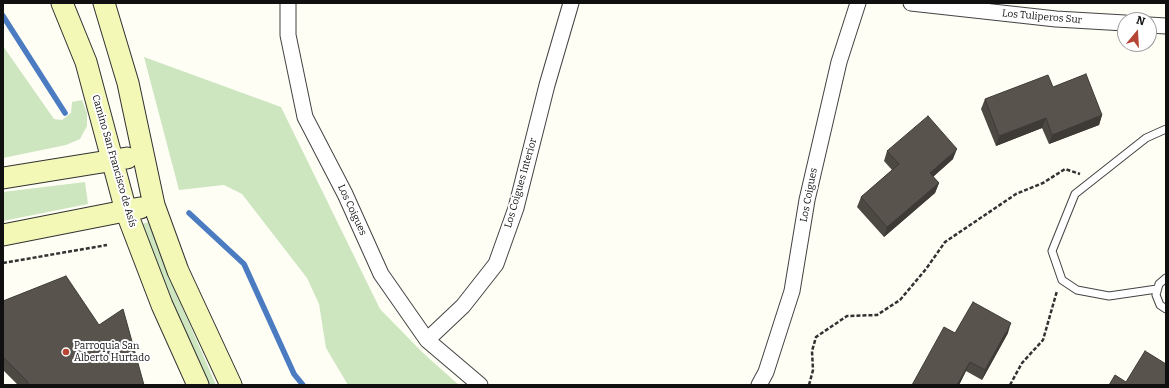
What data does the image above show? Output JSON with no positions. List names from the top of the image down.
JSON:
{
  "streets": {
    "main road": ["Camino San Francisco de Asís"],
    "street": ["Los Tuliperos Sur", "Los Coigues Interior", "Los Coigues"]
  },
  "crossings": [
    ["Los Coigues Interior", "Los Coigues"]
  ],
  "places": ["Parroquia San Alberto Hurtado"],
  "north": "top"
}
